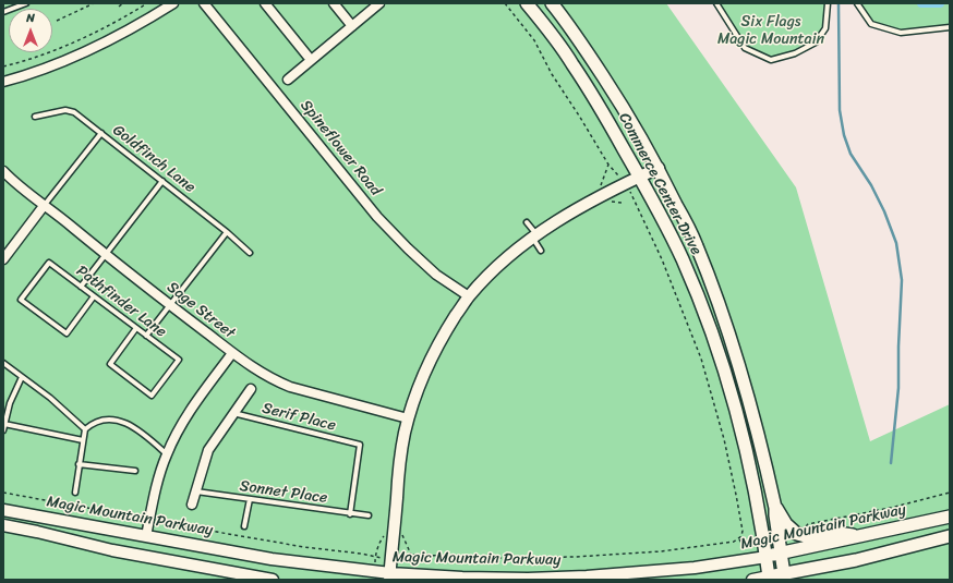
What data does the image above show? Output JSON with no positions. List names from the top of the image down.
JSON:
{
  "streets": {
    "main road": ["Commerce Center Drive", "Magic Mountain Parkway"],
    "street": ["Spineflower Road", "Sage Street"],
    "lane": [
      "Goldfinch Lane",
      "Pathfinder Lane",
      "Serif Place",
      "Sonnet Place"
    ]
  },
  "crossings": [
    ["Commerce Center Drive", "Magic Mountain Parkway"],
    ["Serif Place", "Sonnet Place"]
  ],
  "parks": ["Six Flags Magic Mountain"],
  "north": "top"
}
